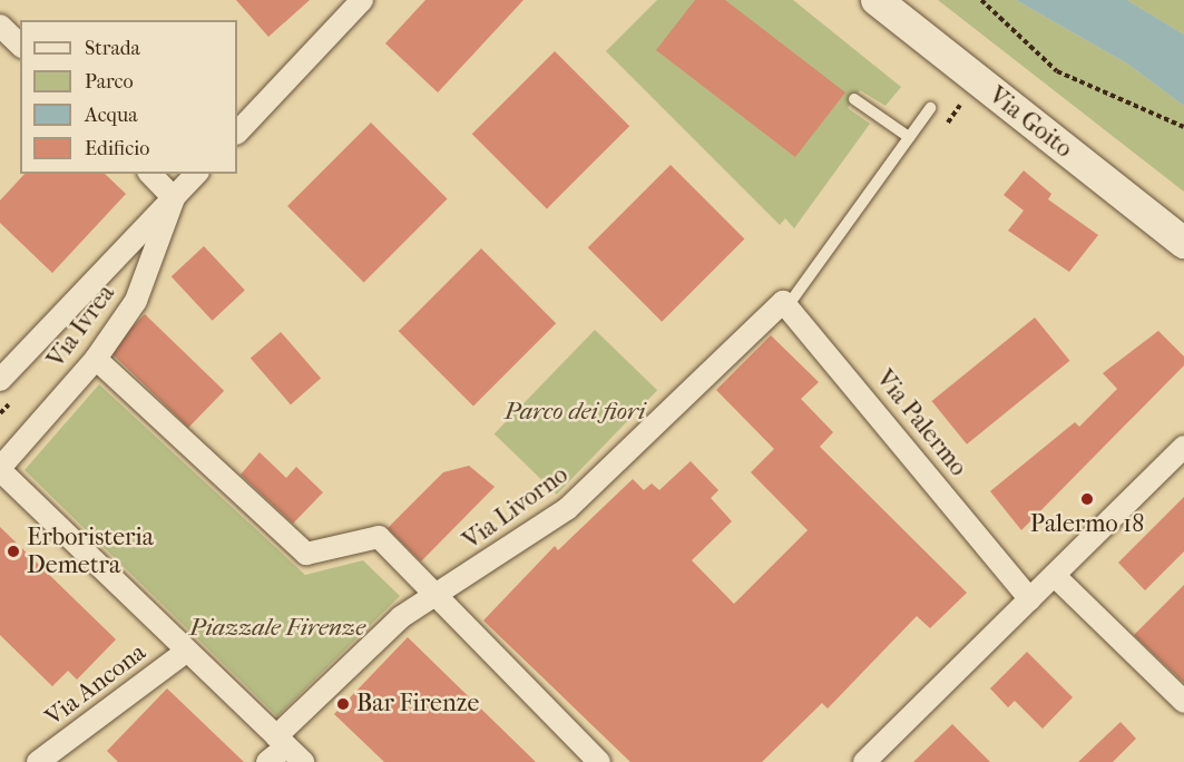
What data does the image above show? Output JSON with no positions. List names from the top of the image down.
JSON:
{
  "streets": {
    "main road": ["Via Goito"],
    "street": [
      "Via Ivrea",
      "Via Palermo",
      "Via Livorno",
      "Via Ancona"
    ]
  },
  "crossings": [
    ["Via Palermo", "Via Livorno"]
  ],
  "parks": ["Parco dei fiori", "Piazzale Firenze"],
  "places": ["Palermo 18", "Erboristeria Demetra", "Bar Firenze"],
  "legend": [
    "Strada",
    "Parco",
    "Acqua",
    "Edificio"
  ]
}
